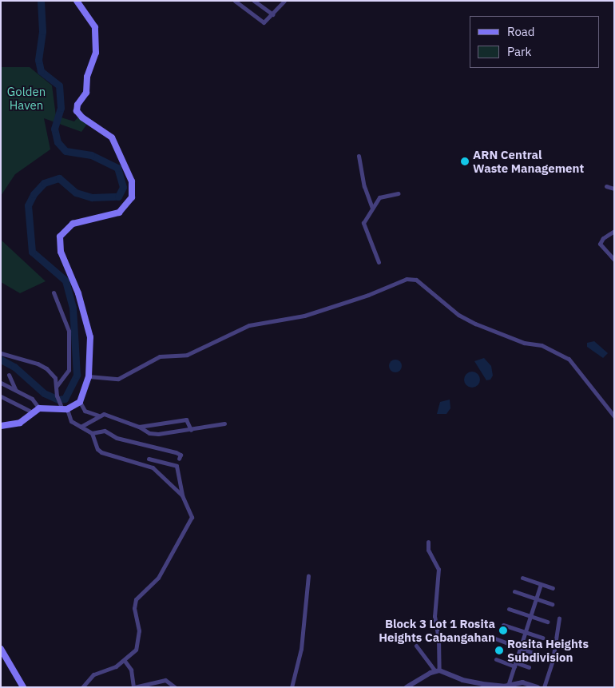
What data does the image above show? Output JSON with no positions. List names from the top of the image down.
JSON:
{
  "parks": ["Golden Haven"],
  "places": ["ARN Central Waste Management", "Block 3 Lot 1 Rosita Heights Cabangahan", "Rosita Heights Subdivision"],
  "legend": ["Road", "Park"]
}
